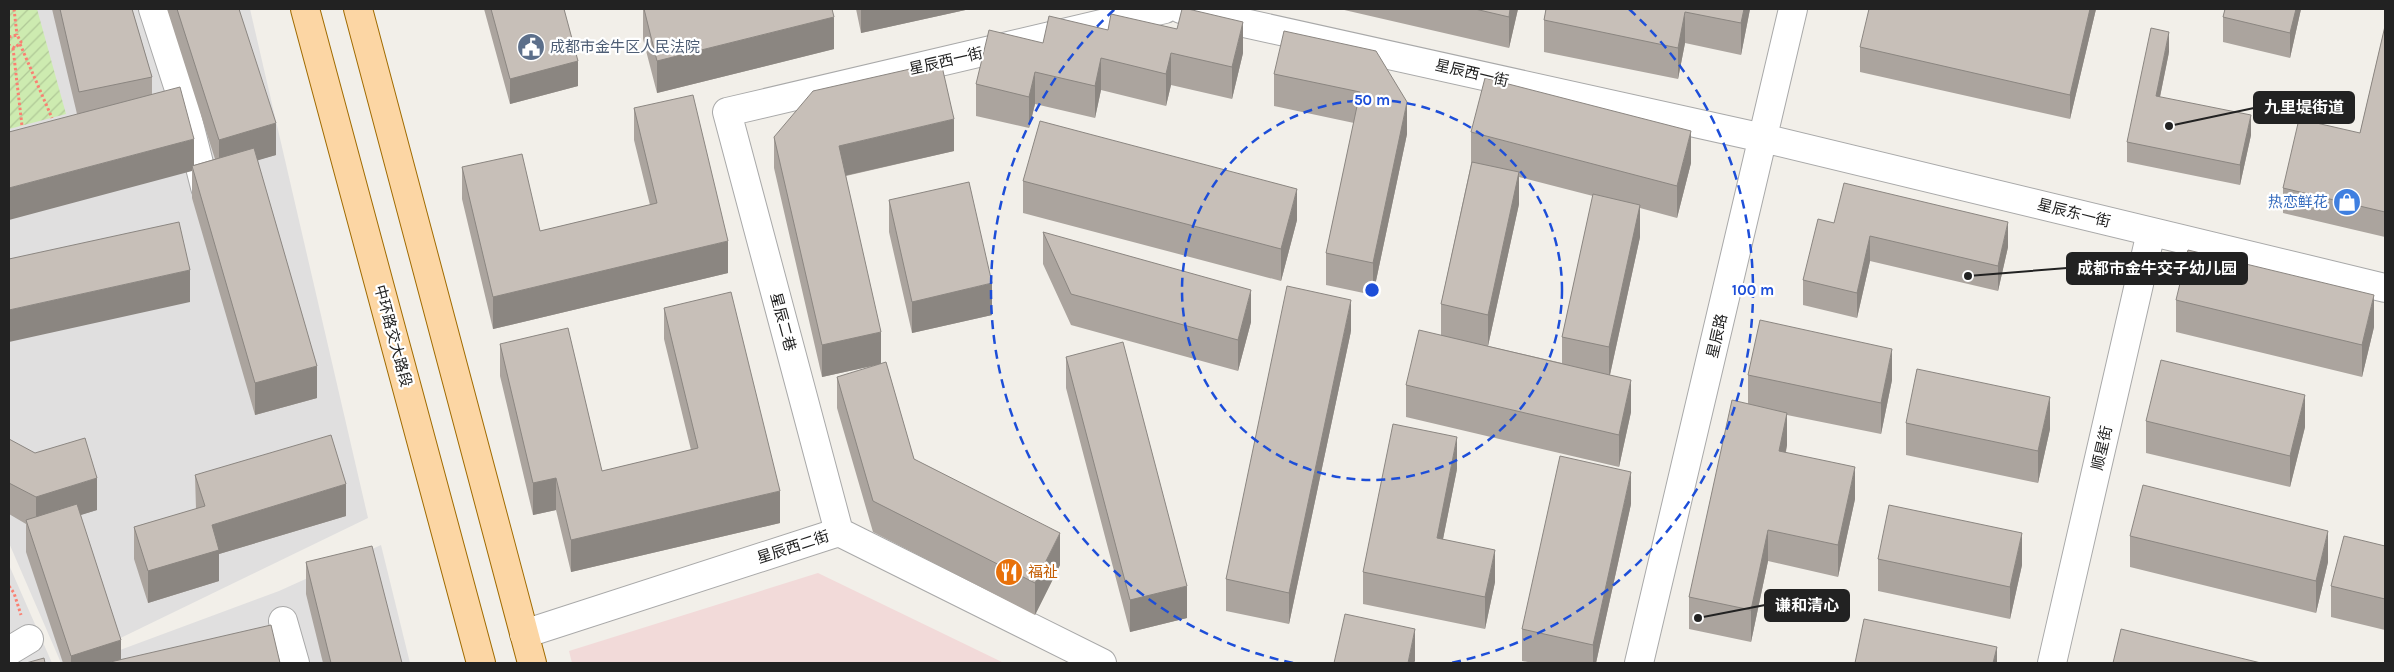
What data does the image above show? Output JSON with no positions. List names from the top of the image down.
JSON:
{
  "streets": {
    "main road": ["中环路交大路段"],
    "street": [
      "星辰西一街",
      "星辰东一街",
      "星辰二巷",
      "星辰路",
      "顺星街",
      "星辰西二街"
    ]
  },
  "crossings": [
    ["星辰西一街", "星辰东一街"],
    ["星辰西一街", "星辰二巷"],
    ["星辰西一街", "星辰路"],
    ["星辰东一街", "星辰路"],
    ["星辰东一街", "顺星街"],
    ["星辰二巷", "星辰西二街"]
  ],
  "places": {
    "public building": ["成都市金牛区人民法院"],
    "other": ["九里堤街道", "成都市金牛交子幼儿园", "谦和清心"],
    "shop": ["热恋鲜花"],
    "restaurant": ["福祉"]
  },
  "rings": ["50 m", "100 m"]
}
